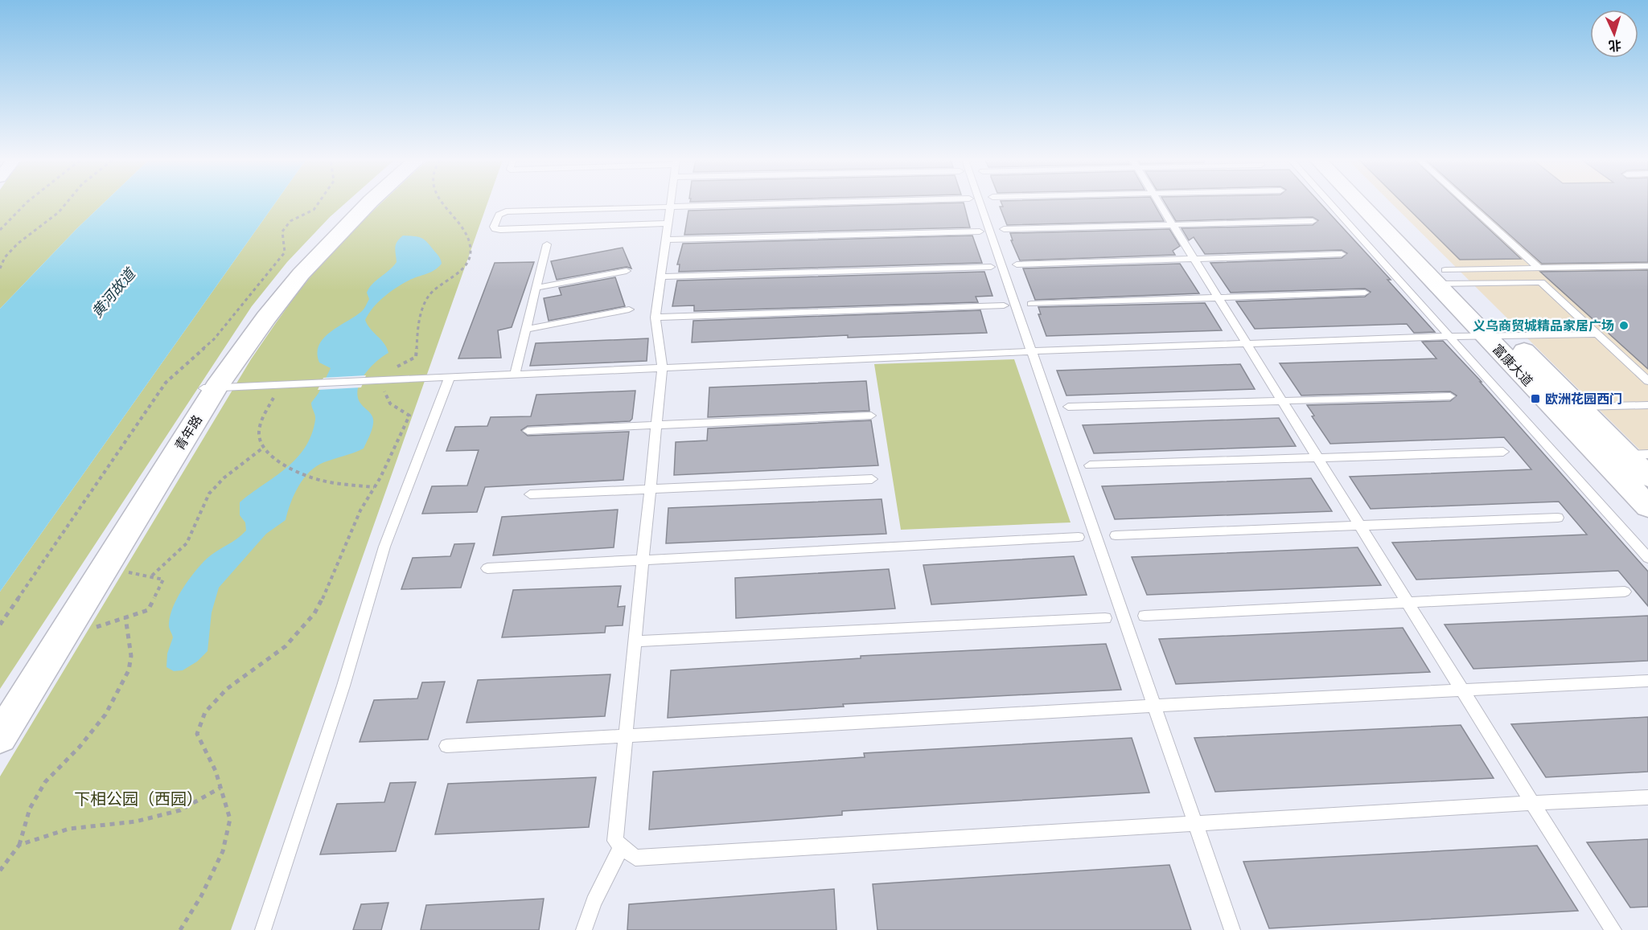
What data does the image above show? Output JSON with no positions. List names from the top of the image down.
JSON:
{
  "streets": {
    "street": ["富康大道", "青年路"]
  },
  "water": ["黄河故道"],
  "parks": ["下相公园（西园）"],
  "places": {
    "other": ["义乌商贸城精品家居广场"],
    "transit": ["欧洲花园西门"]
  },
  "north": "bottom"
}
